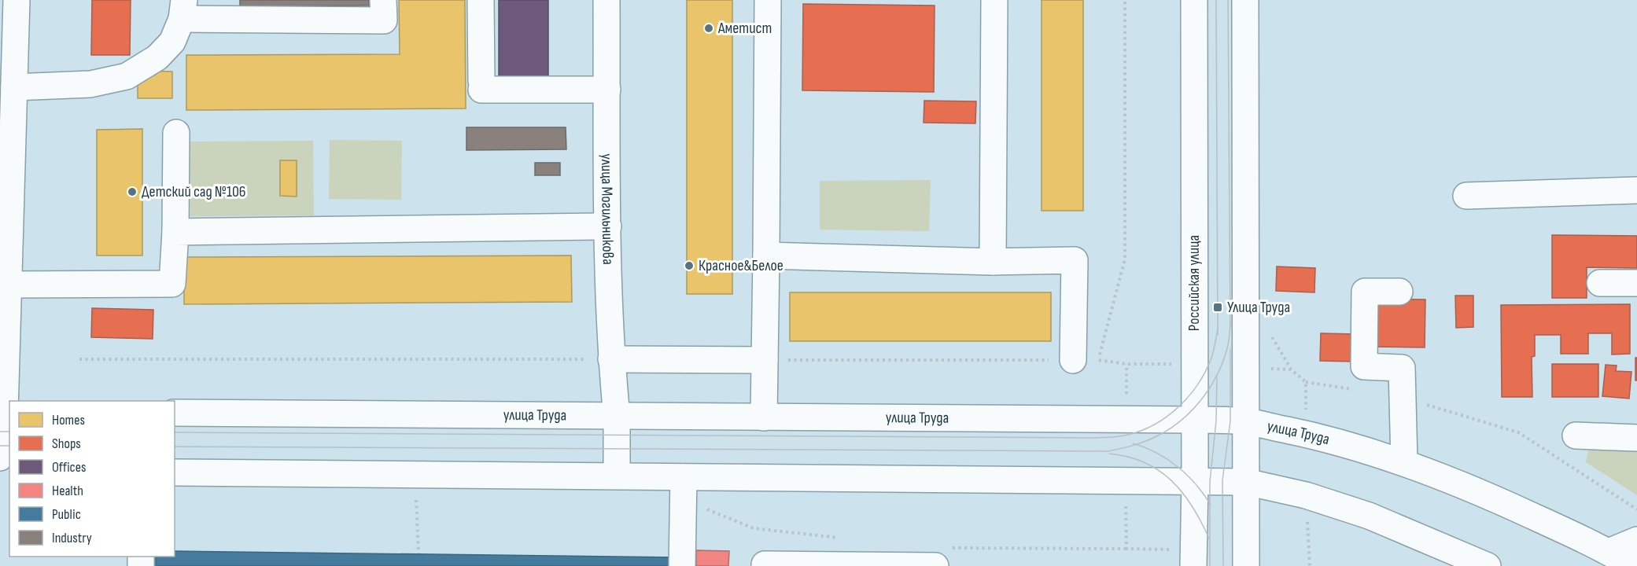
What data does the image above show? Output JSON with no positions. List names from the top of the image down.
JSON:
{
  "streets": {
    "main road": ["улица Могильникова", "Российская улица", "улица Труда"]
  },
  "crossings": [
    ["улица Могильникова", "улица Труда"],
    ["Российская улица", "улица Труда"]
  ],
  "places": {
    "other": ["Аметист", "Детский сад №106", "Красное&Белое"],
    "transit": ["Улица Труда"]
  },
  "legend": [
    "Homes",
    "Shops",
    "Offices",
    "Health",
    "Public",
    "Industry"
  ]
}
